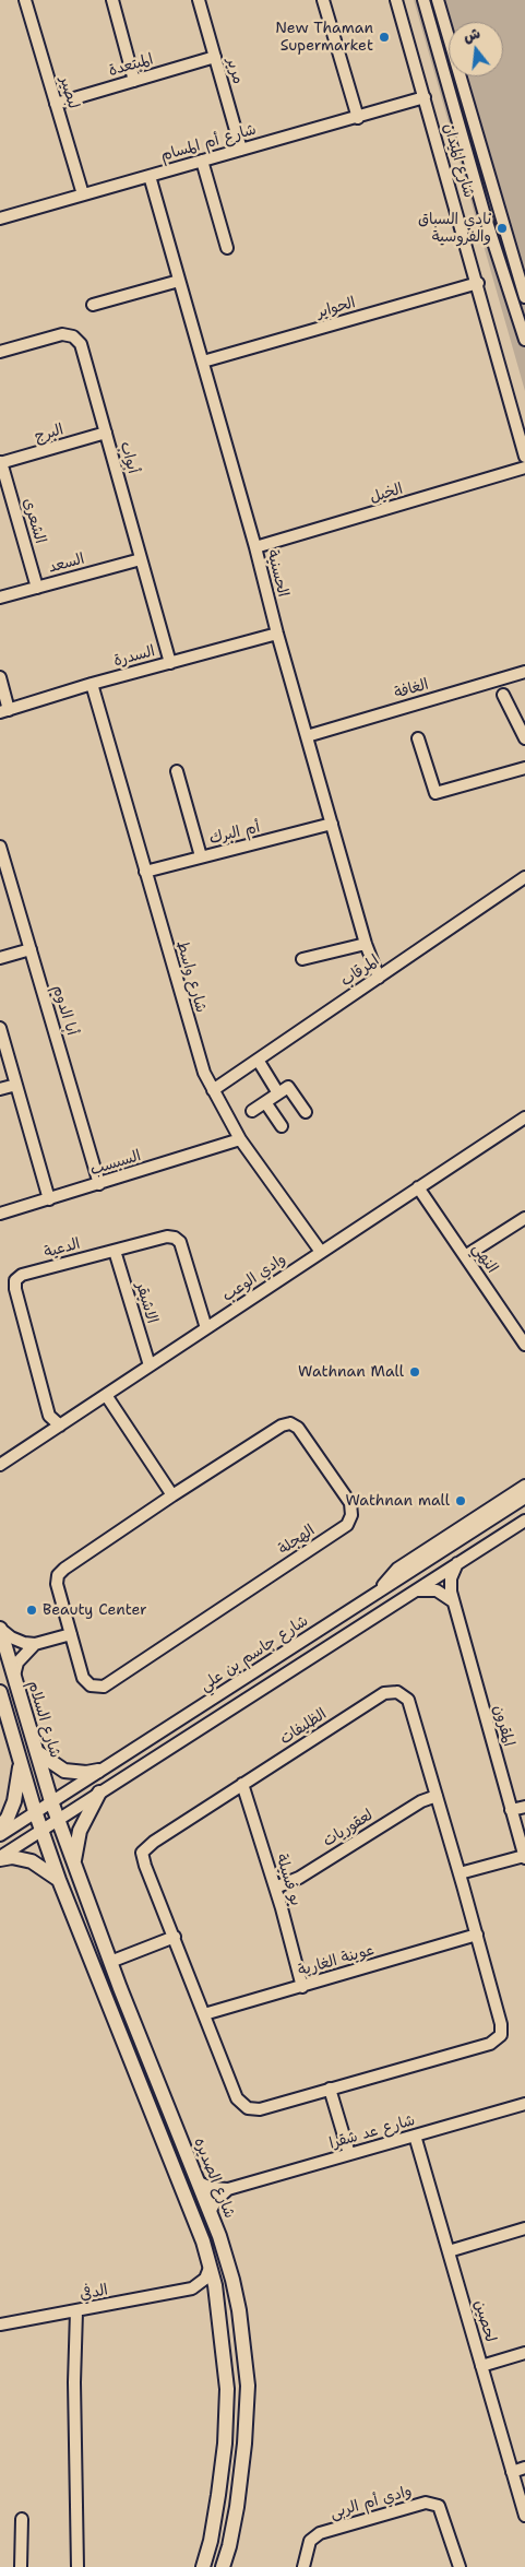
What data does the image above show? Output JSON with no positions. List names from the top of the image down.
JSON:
{
  "streets": {
    "main road": ["شارع السلام", "شارع الصديره"],
    "street": [
      "المبتعدة",
      "مرير",
      "لبصير",
      "شارع أم المسام",
      "شارع الميدان",
      "الحواير",
      "البرج",
      "أبواب",
      "الخيل",
      "الشعرى",
      "السعد",
      "الحسنية",
      "السدرة",
      "الغافة",
      "أم البرك",
      "المرقاب",
      "شارع واسط",
      "أبا الدوم",
      "السبسب",
      "الدعية",
      "النهي",
      "وادي الوعب",
      "الاشيقر",
      "الهجلة",
      "شارع جاسم بن علي",
      "المقرون",
      "الظليفات",
      "لعقوريات",
      "بو فسيلة",
      "عوينة الغارية",
      "شارع عد شقرا",
      "الدفي",
      "لحصين",
      "وادي أم الربى"
    ]
  },
  "crossings": [
    ["المبتعدة", "مرير"],
    ["المبتعدة", "لبصير"],
    ["مرير", "شارع أم المسام"],
    ["لبصير", "شارع أم المسام"],
    ["شارع أم المسام", "شارع الميدان"],
    ["شارع أم المسام", "الحسنية"],
    ["شارع الميدان", "الحواير"],
    ["الحواير", "الحسنية"],
    ["البرج", "أبواب"],
    ["البرج", "الشعرى"],
    ["أبواب", "السعد"],
    ["أبواب", "السدرة"],
    ["الخيل", "الحسنية"],
    ["الشعرى", "السعد"],
    ["الحسنية", "السدرة"],
    ["الحسنية", "الغافة"],
    ["الحسنية", "أم البرك"],
    ["الحسنية", "المرقاب"],
    ["السدرة", "شارع واسط"],
    ["أم البرك", "شارع واسط"],
    ["المرقاب", "شارع واسط"],
    ["شارع واسط", "السبسب"],
    ["شارع واسط", "وادي الوعب"],
    ["أبا الدوم", "السبسب"],
    ["الدعية", "وادي الوعب"],
    ["الدعية", "الاشيقر"],
    ["النهي", "وادي الوعب"],
    ["وادي الوعب", "الاشيقر"],
    ["شارع جاسم بن علي", "شارع السلام"],
    ["شارع السلام", "شارع الصديره"],
    ["الظليفات", "لعقوريات"],
    ["الظليفات", "بو فسيلة"],
    ["الظليفات", "عوينة الغارية"],
    ["لعقوريات", "بو فسيلة"],
    ["بو فسيلة", "عوينة الغارية"],
    ["شارع عد شقرا", "شارع الصديره"],
    ["شارع عد شقرا", "لحصين"]
  ],
  "places": [
    "New Thaman Supermarket",
    "نادي السباق والفروسية",
    "Wathnan Mall",
    "Wathnan mall",
    "Beauty Center"
  ],
  "north": "top"
}
